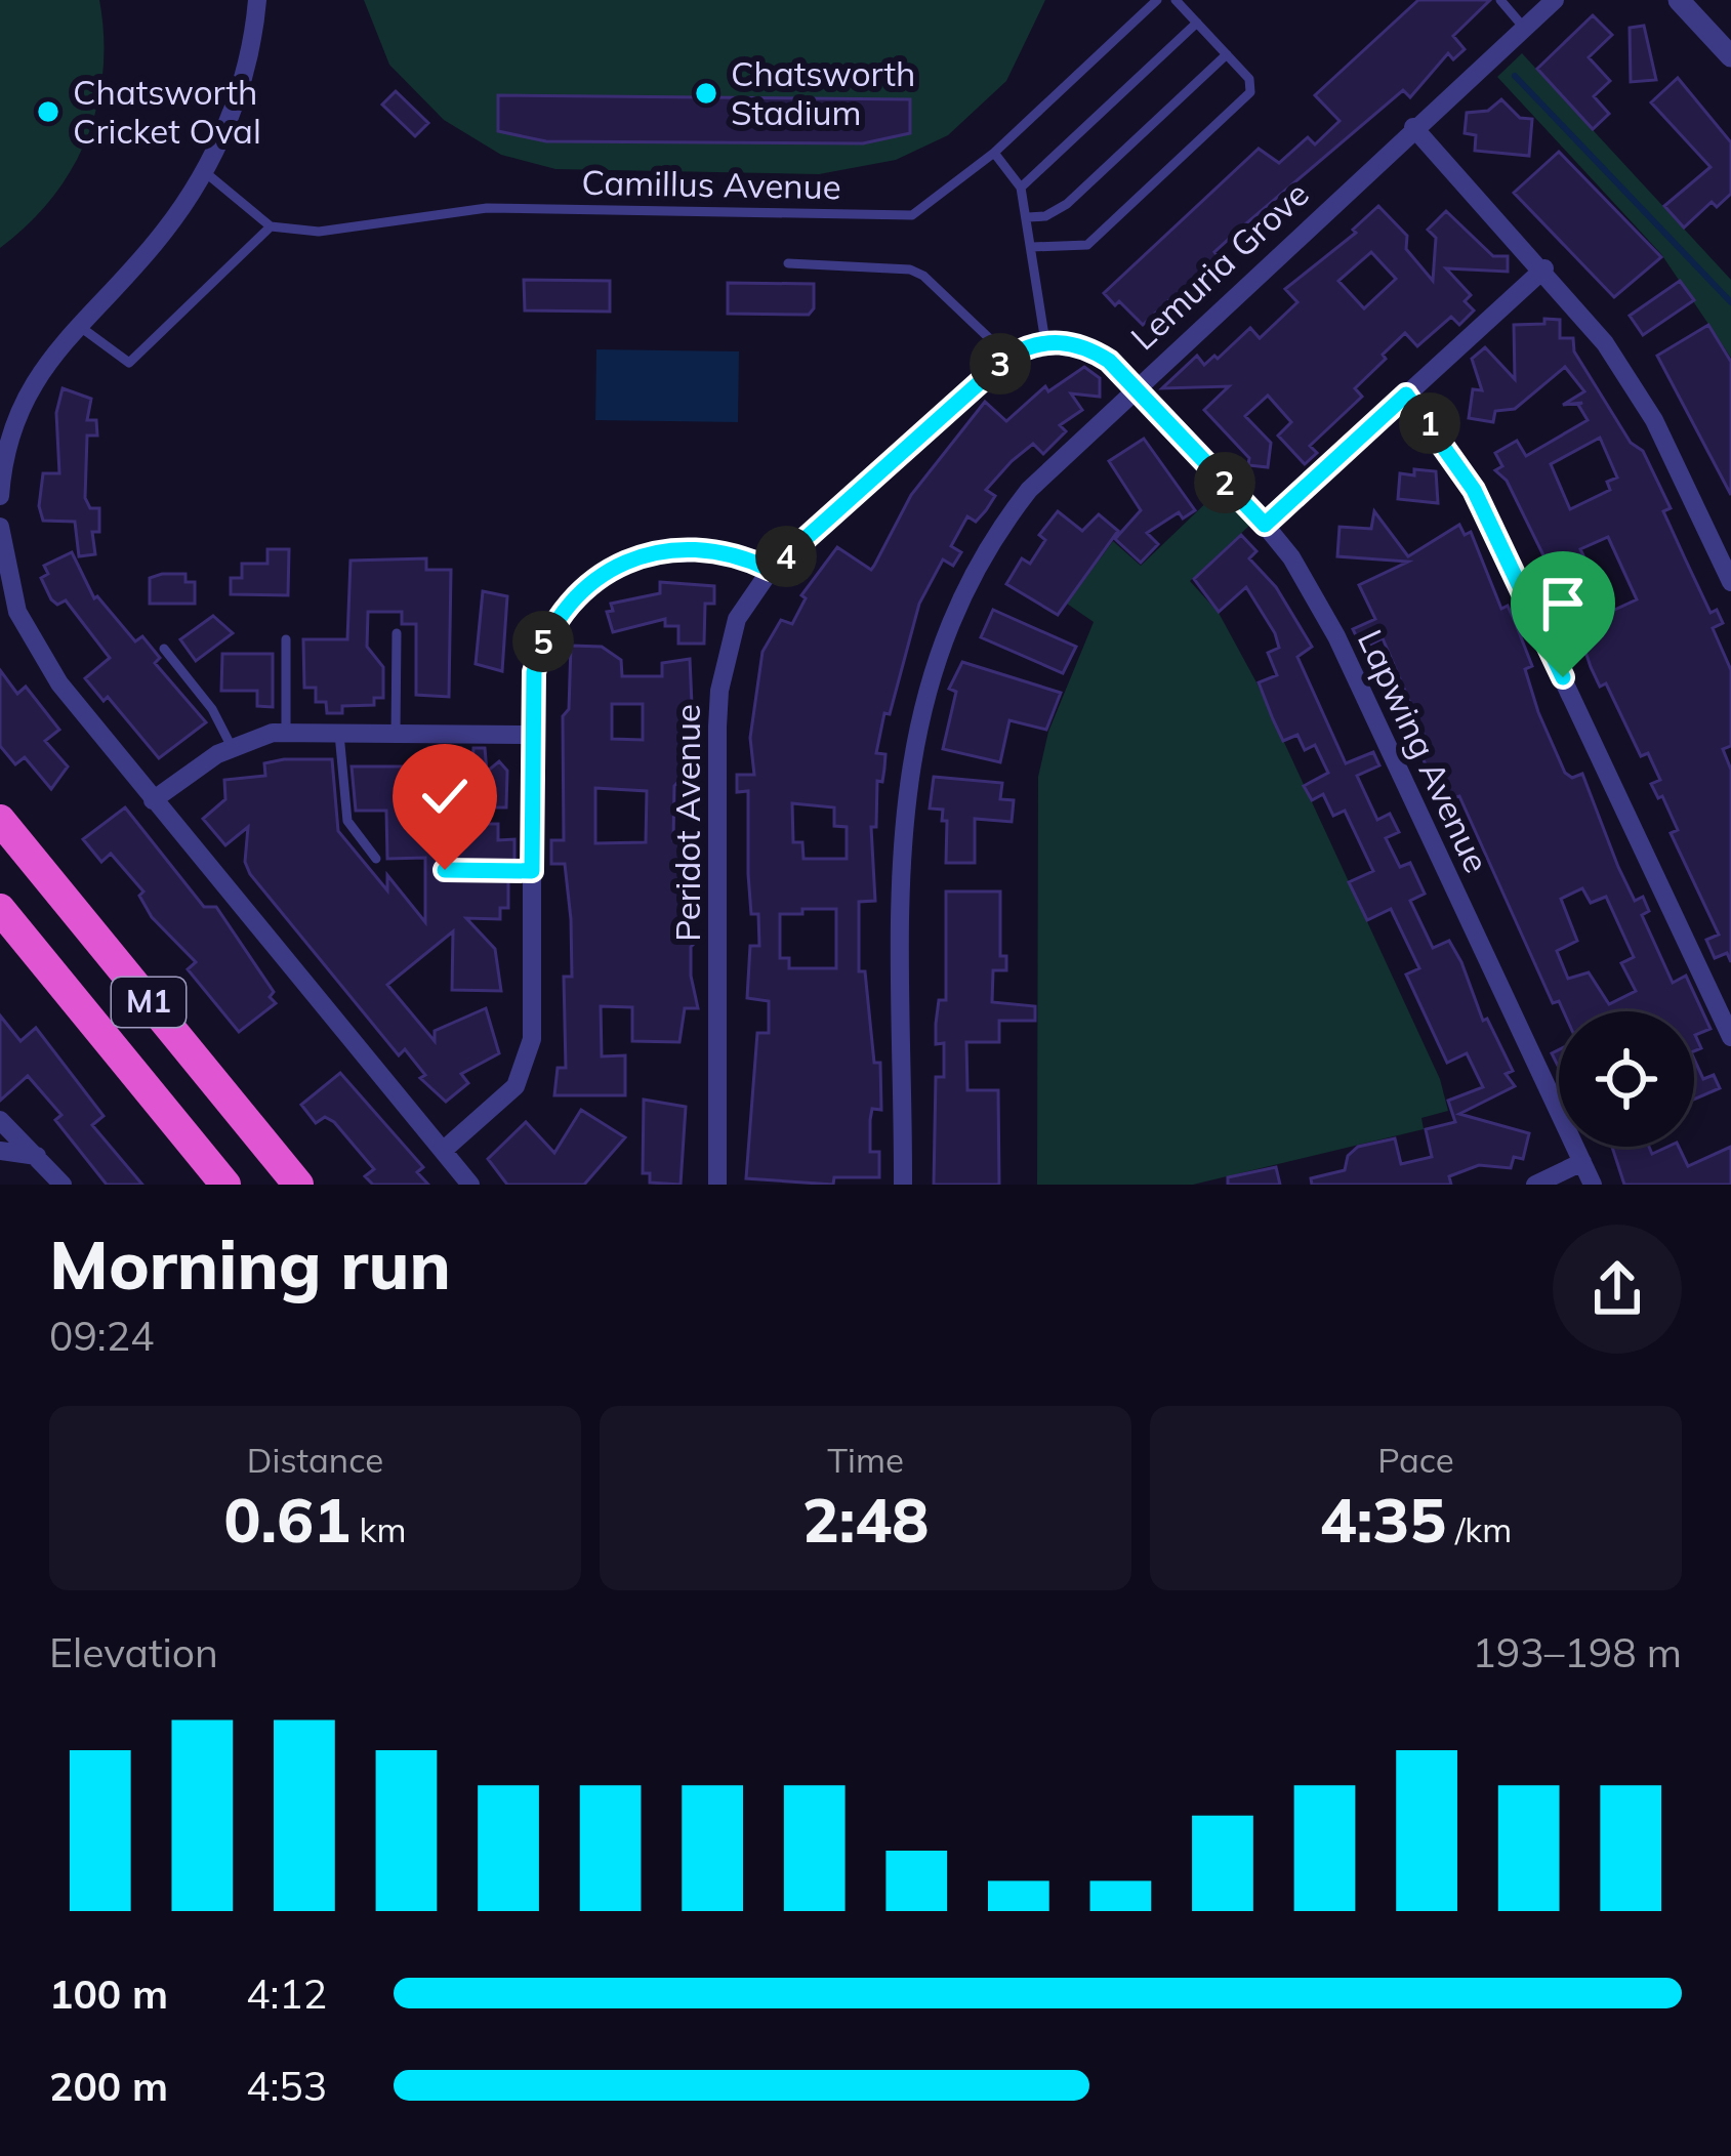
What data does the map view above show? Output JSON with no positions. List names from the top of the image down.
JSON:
{
  "streets": {
    "highway": ["M1"],
    "street": ["Lemuria Grove", "Lapwing Avenue", "Peridot Avenue"],
    "lane": ["Camillus Avenue"]
  },
  "crossings": [
    ["Lemuria Grove", "Lapwing Avenue"]
  ],
  "places": ["Chatsworth Stadium", "Chatsworth Cricket Oval"],
  "page": {
    "pins": [
      "3",
      "1",
      "2",
      "4",
      "5"
    ],
    "heading": ["Morning run", "09:24"],
    "stats": [
      ["Distance", "0.61 km"],
      ["Time", "2:48"],
      ["Pace", "4:35 /km"]
    ],
    "chart": ["Elevation", "193–198 m"],
    "list": [
      {
        "name": "100 m",
        "note": "4:12"
      },
      {
        "name": "200 m",
        "note": "4:53"
      }
    ]
  }
}
